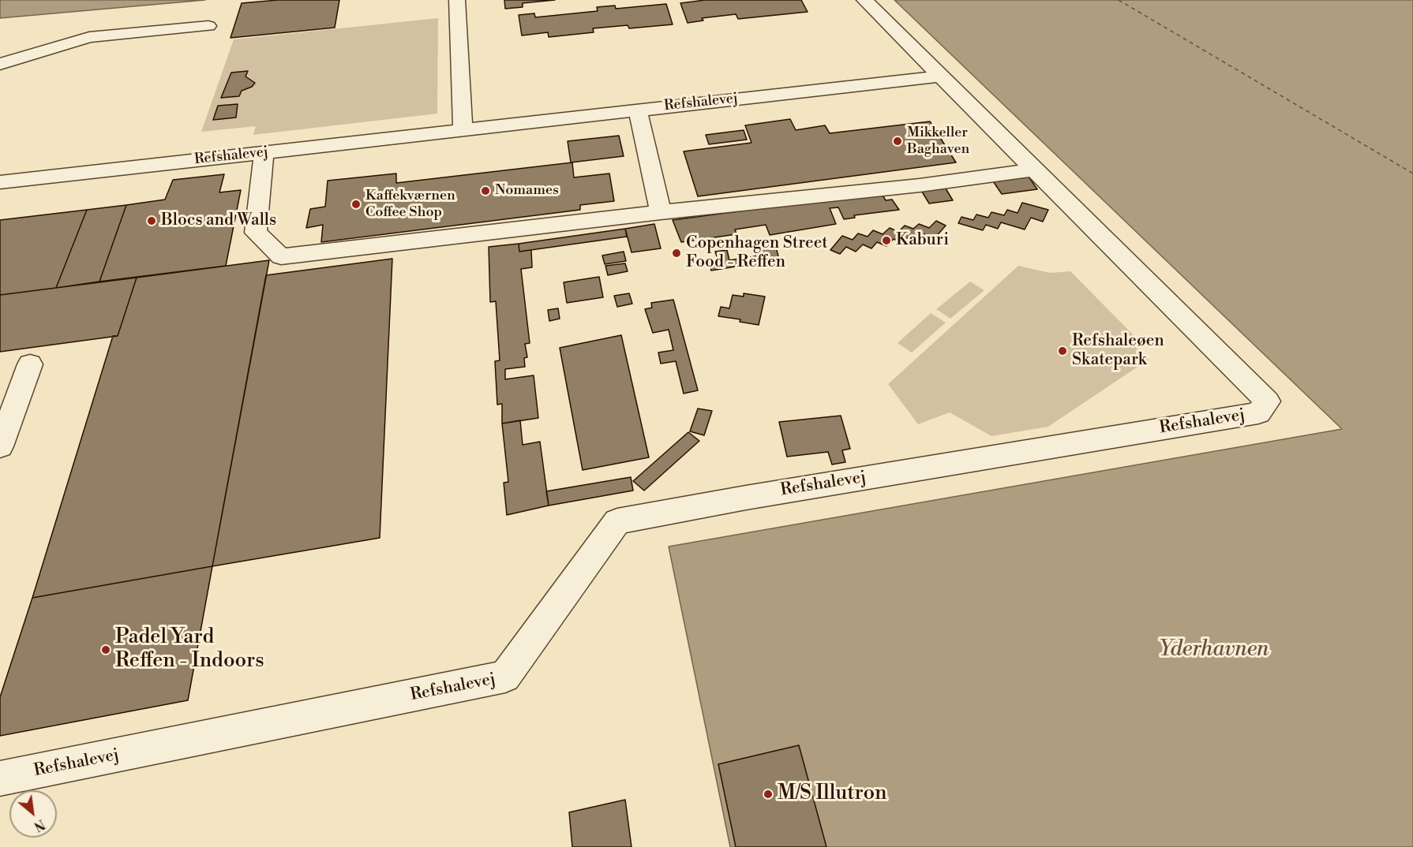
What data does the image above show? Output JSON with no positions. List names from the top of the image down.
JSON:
{
  "streets": {
    "lane": ["Refshalevej"]
  },
  "water": ["Yderhavnen"],
  "places": [
    "Mikkeller Baghaven",
    "Nomames",
    "Kaffekværnen Coffee Shop",
    "Blocs and Walls",
    "Kaburi",
    "Copenhagen Street Food - Reffen",
    "Refshaleøen Skatepark",
    "Padel Yard Reffen - Indoors",
    "M/S Illutron"
  ],
  "north": "bottom right"
}
